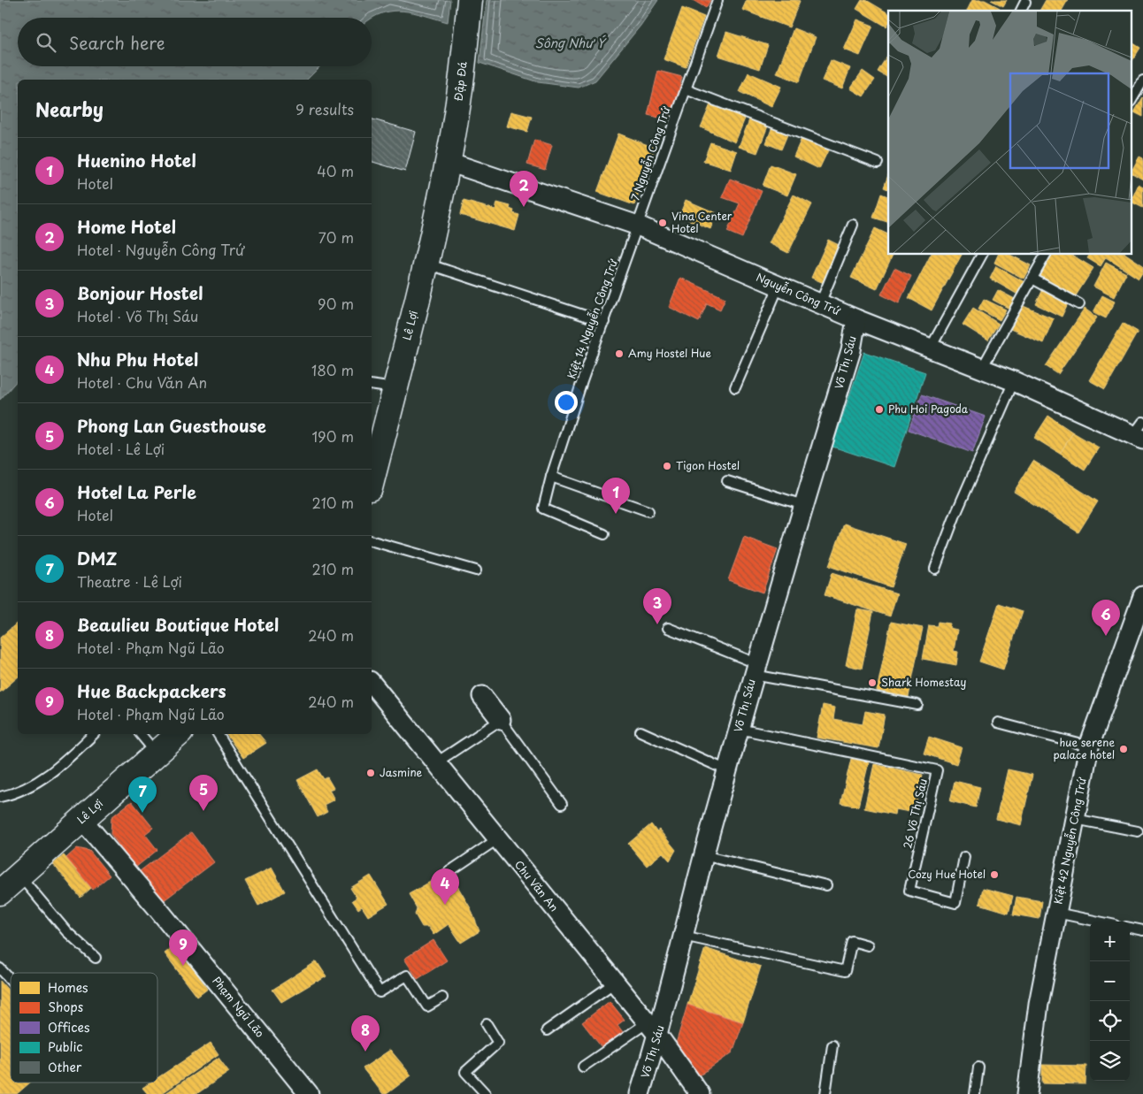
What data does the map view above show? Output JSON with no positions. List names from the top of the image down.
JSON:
{
  "streets": {
    "main road": ["Đập Đá", "Lê Lợi"],
    "street": [
      "Nguyễn Công Trứ",
      "Võ Thị Sáu",
      "Kiệt 42 Nguyễn Công Trứ",
      "Chu Văn An",
      "Phạm Ngũ Lão"
    ],
    "lane": ["7 Nguyễn Công Trứ", "Kiệt 14 Nguyễn Công Trứ", "26 Võ Thị Sáu"]
  },
  "crossings": [
    ["Đập Đá", "Nguyễn Công Trứ"],
    ["Đập Đá", "Lê Lợi"],
    ["7 Nguyễn Công Trứ", "Nguyễn Công Trứ"],
    ["7 Nguyễn Công Trứ", "Kiệt 14 Nguyễn Công Trứ"],
    ["Nguyễn Công Trứ", "Kiệt 14 Nguyễn Công Trứ"],
    ["Nguyễn Công Trứ", "Lê Lợi"],
    ["Nguyễn Công Trứ", "Võ Thị Sáu"],
    ["Lê Lợi", "Phạm Ngũ Lão"],
    ["Võ Thị Sáu", "26 Võ Thị Sáu"],
    ["Võ Thị Sáu", "Chu Văn An"]
  ],
  "water": ["Sông Như Ý"],
  "places": [
    "Vina Center Hotel",
    "Amy Hostel Hue",
    "Phu Hoi Pagoda",
    "Tigon Hostel",
    "Shark Homestay",
    "hue serene palace hotel",
    "Jasmine",
    "Cozy Hue Hotel"
  ],
  "legend": [
    "Homes",
    "Shops",
    "Offices",
    "Public",
    "Other"
  ],
  "page": {
    "search": "Search here",
    "heading": ["Nearby", "9 results"],
    "list": [
      {
        "mark": "1",
        "name": "Huenino Hotel",
        "note": "Hotel",
        "value": "40 m"
      },
      {
        "mark": "2",
        "name": "Home Hotel",
        "note": "Hotel · Nguyễn Công Trứ",
        "value": "70 m"
      },
      {
        "mark": "3",
        "name": "Bonjour Hostel",
        "note": "Hotel · Võ Thị Sáu",
        "value": "90 m"
      },
      {
        "mark": "4",
        "name": "Nhu Phu Hotel",
        "note": "Hotel · Chu Văn An",
        "value": "180 m"
      },
      {
        "mark": "5",
        "name": "Phong Lan Guesthouse",
        "note": "Hotel · Lê Lợi",
        "value": "190 m"
      },
      {
        "mark": "6",
        "name": "Hotel La Perle",
        "note": "Hotel",
        "value": "210 m"
      },
      {
        "mark": "7",
        "name": "DMZ",
        "note": "Theatre · Lê Lợi",
        "value": "210 m"
      },
      {
        "mark": "8",
        "name": "Beaulieu Boutique Hotel",
        "note": "Hotel · Phạm Ngũ Lão",
        "value": "240 m"
      },
      {
        "mark": "9",
        "name": "Hue Backpackers",
        "note": "Hotel · Phạm Ngũ Lão",
        "value": "240 m"
      }
    ],
    "pins": [
      "2",
      "1",
      "3",
      "6",
      "5",
      "7",
      "4",
      "9",
      "8"
    ],
    "map_buttons": ["+", "−"]
  }
}
